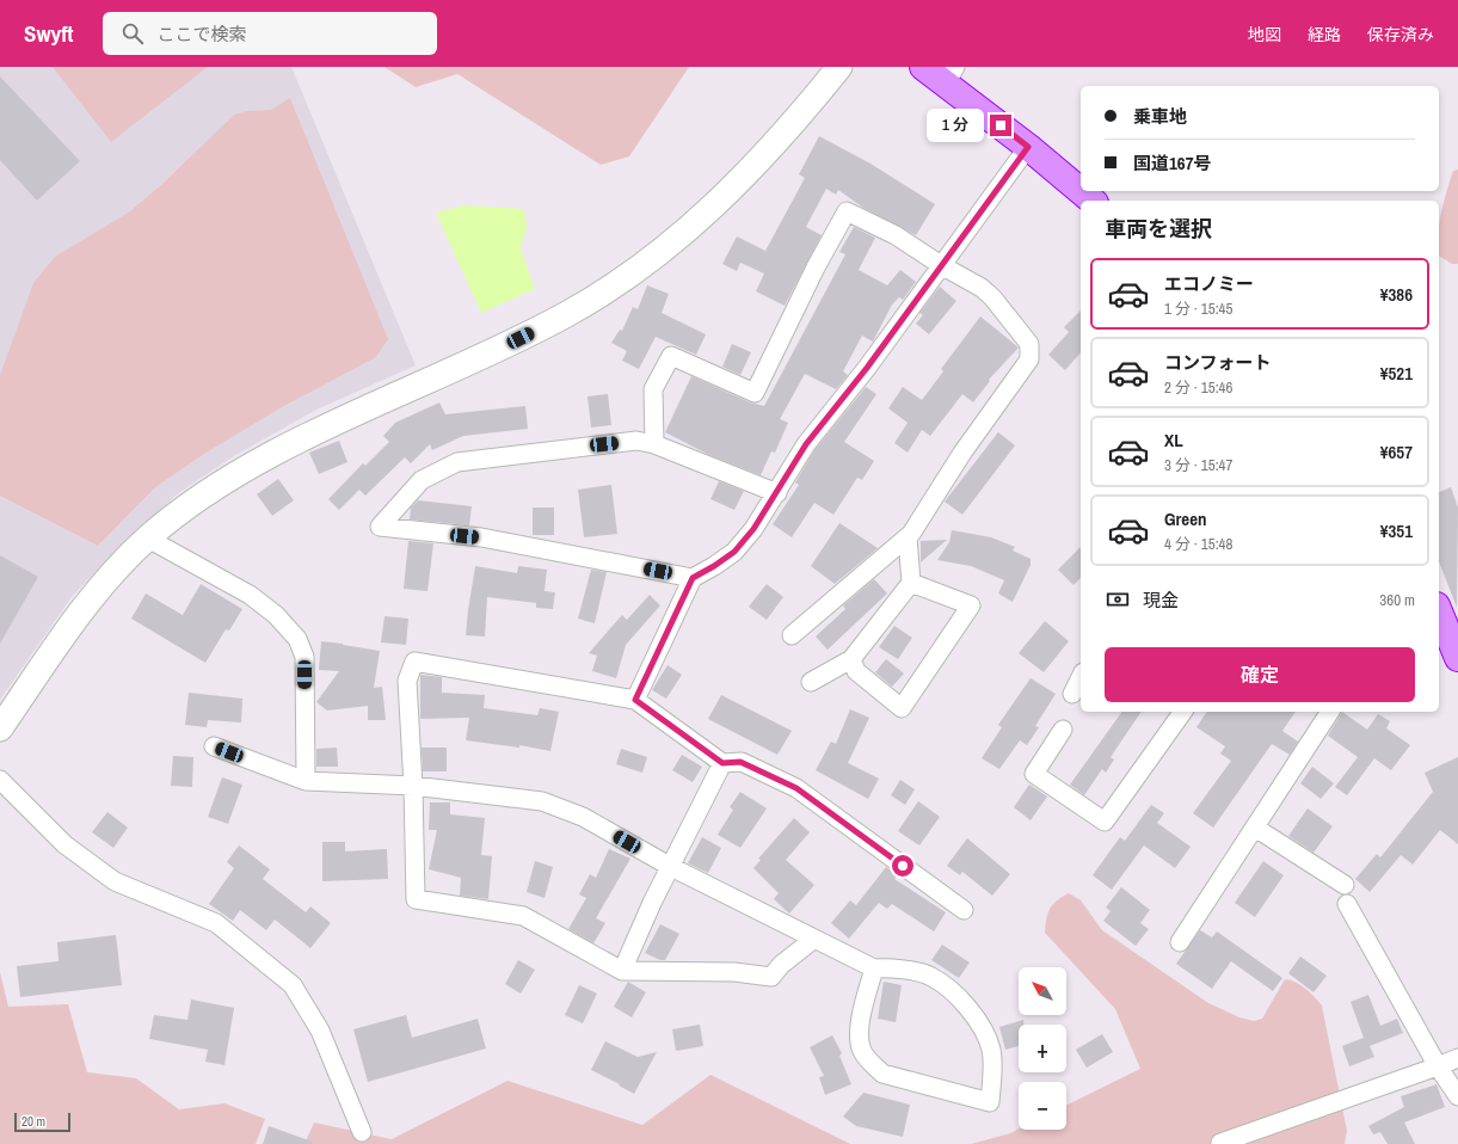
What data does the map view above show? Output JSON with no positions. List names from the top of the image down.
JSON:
{
  "scale_bar": "20 m",
  "north": "top left",
  "page": {
    "header": "Swyft",
    "search": "ここで検索",
    "nav": ["地図", "経路", "保存済み"],
    "banner": ["乗車地", "国道167号"],
    "bubble": "1 分",
    "heading": "車両を選択",
    "list": [
      {
        "name": "エコノミー",
        "note": "1 分 · 15:45",
        "value": "¥386"
      },
      {
        "name": "コンフォート",
        "note": "2 分 · 15:46",
        "value": "¥521"
      },
      {
        "name": "XL",
        "note": "3 分 · 15:47",
        "value": "¥657"
      },
      {
        "name": "Green",
        "note": "4 分 · 15:48",
        "value": "¥351"
      }
    ],
    "pay": ["現金", "360 m"],
    "buttons": "確定",
    "map_buttons": ["+", "−"],
    "scale": "20 m"
  }
}
